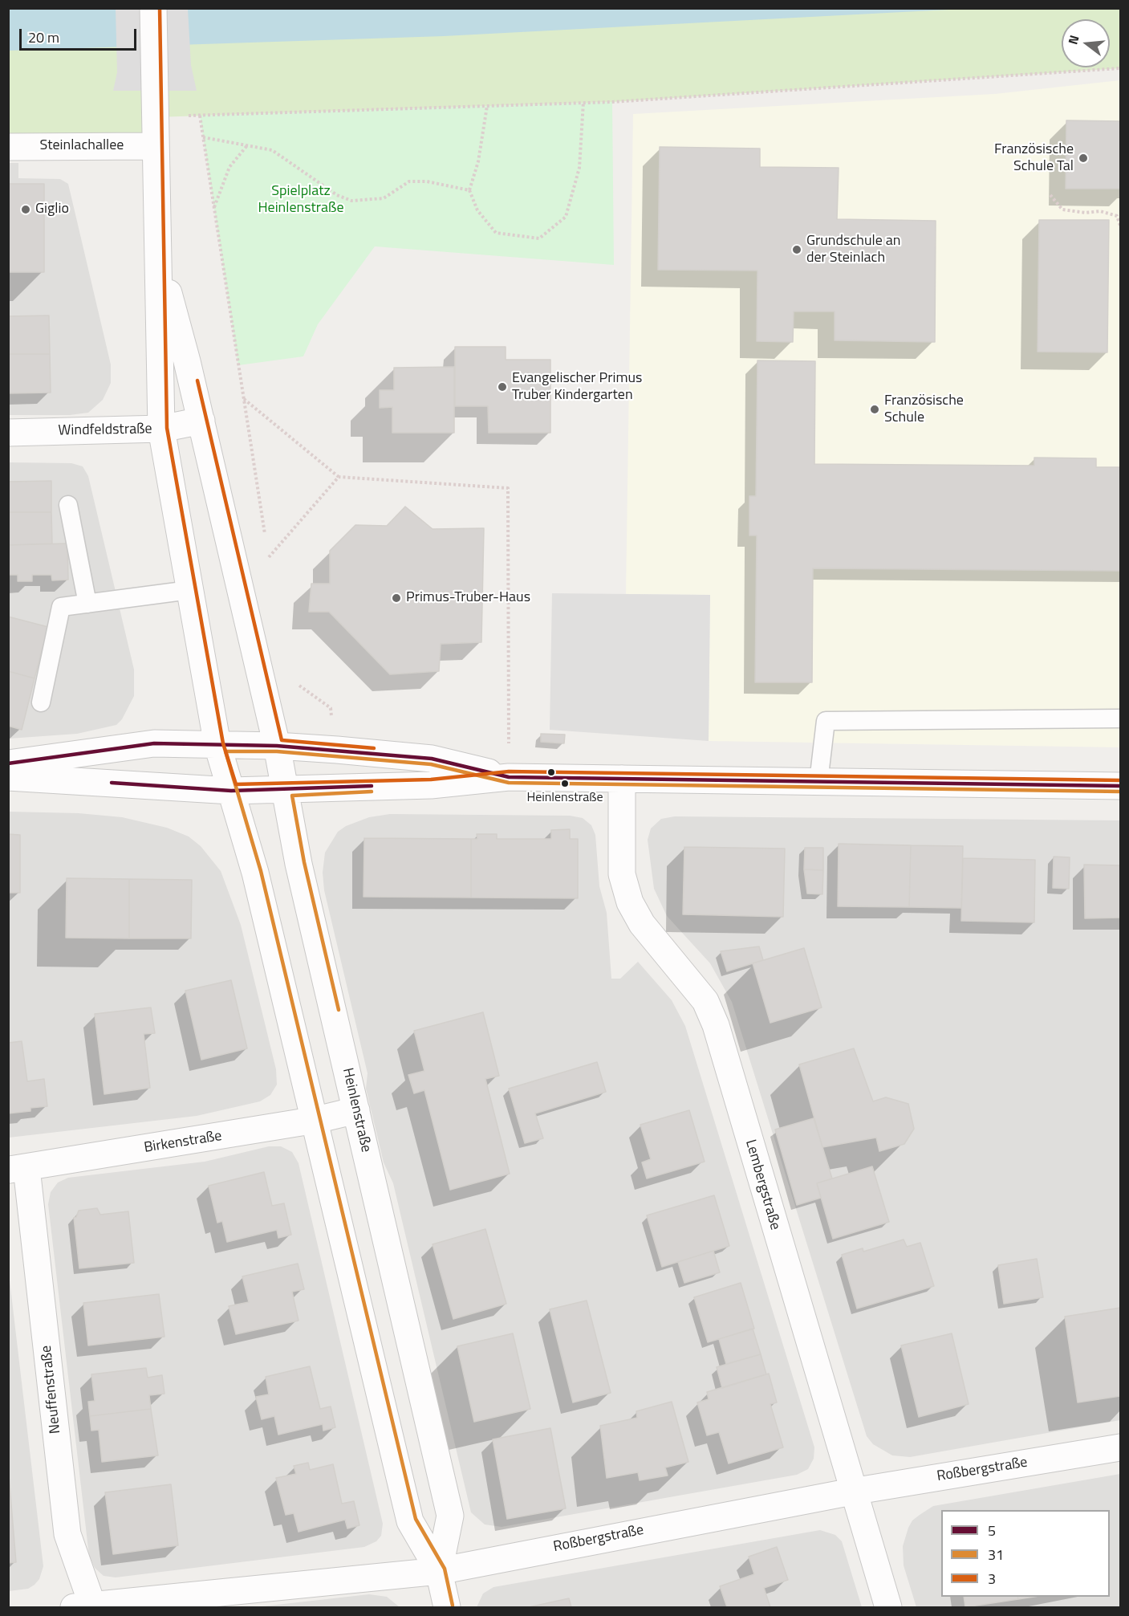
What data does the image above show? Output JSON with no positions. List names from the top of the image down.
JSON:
{
  "streets": {
    "street": [
      "Steinlachallee",
      "Windfeldstraße",
      "Heinlenstraße",
      "Birkenstraße",
      "Lembergstraße",
      "Neuffenstraße",
      "Roßbergstraße"
    ]
  },
  "crossings": [
    ["Steinlachallee", "Heinlenstraße"],
    ["Windfeldstraße", "Heinlenstraße"],
    ["Heinlenstraße", "Birkenstraße"],
    ["Heinlenstraße", "Roßbergstraße"],
    ["Birkenstraße", "Neuffenstraße"],
    ["Lembergstraße", "Roßbergstraße"],
    ["Neuffenstraße", "Roßbergstraße"]
  ],
  "parks": ["Spielplatz Heinlenstraße"],
  "places": [
    "Französische Schule Tal",
    "Giglio",
    "Grundschule an der Steinlach",
    "Evangelischer Primus Truber Kindergarten",
    "Französische Schule",
    "Primus-Truber-Haus",
    "Heinlenstraße"
  ],
  "lines": ["transit line 3", "transit line 5", "transit line 31"],
  "legend": ["5", "31", "3"],
  "scale_bar": "20 m",
  "north": "left"
}
